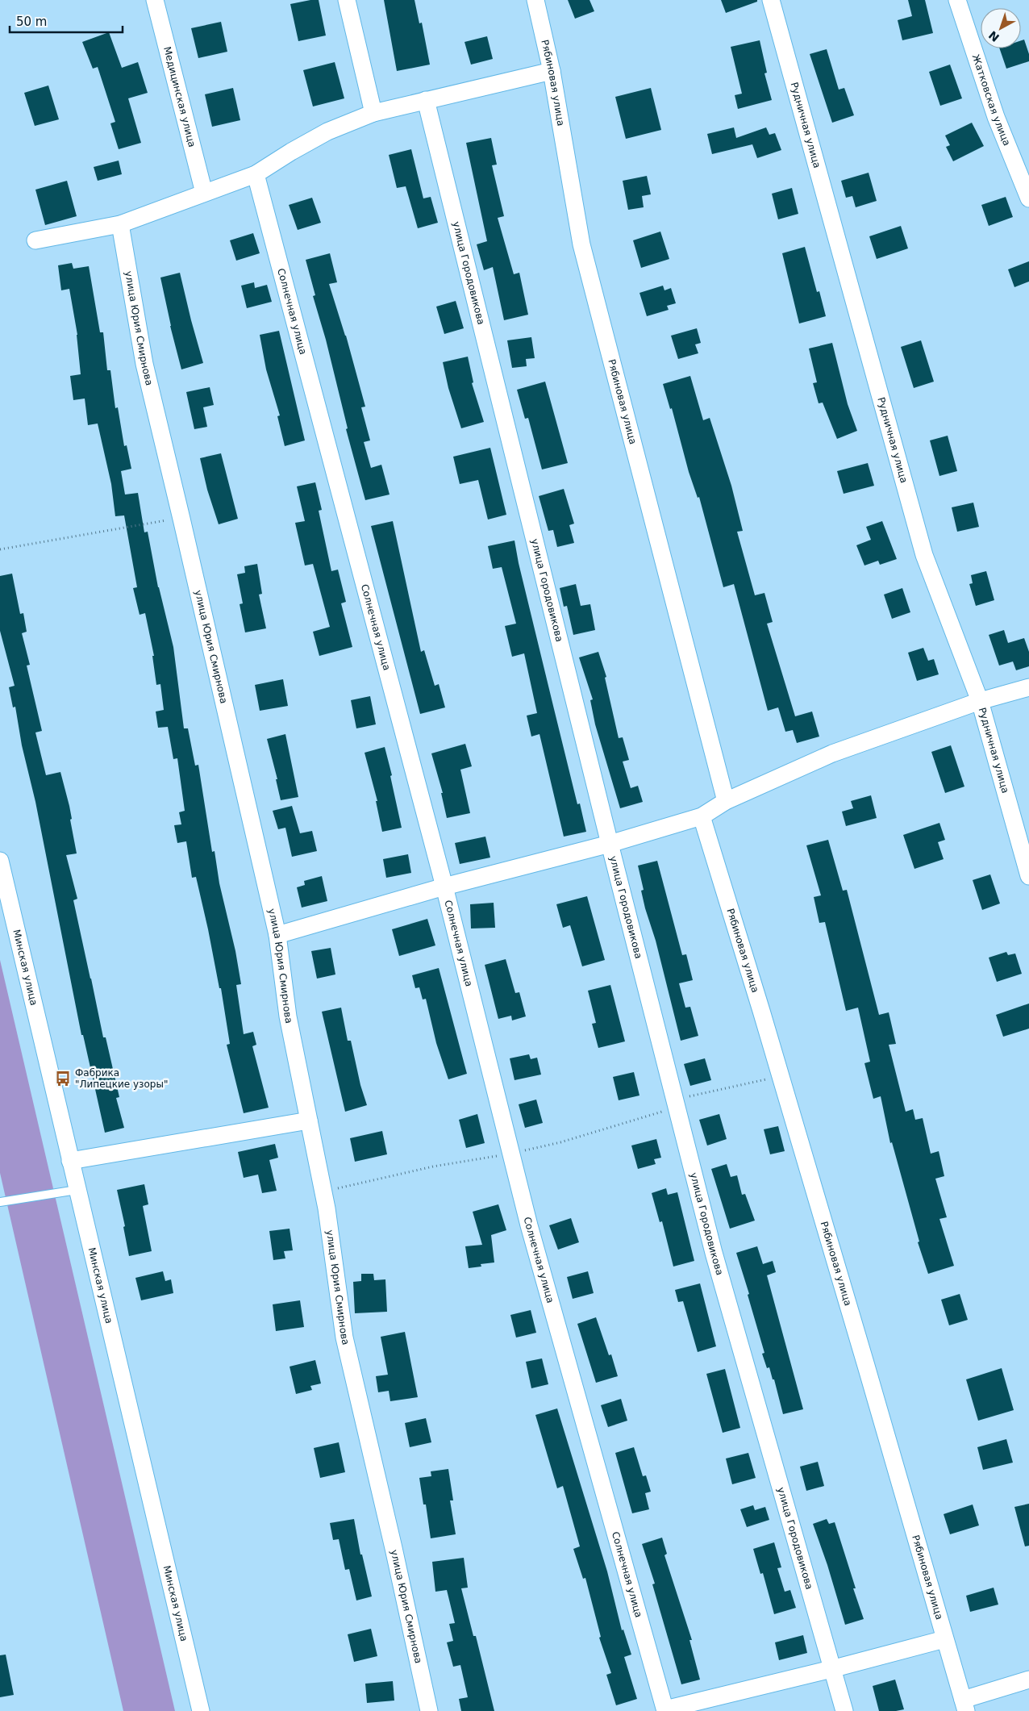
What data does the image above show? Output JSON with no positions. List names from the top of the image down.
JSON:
{
  "streets": {
    "street": [
      "Рябиновая улица",
      "Медицинская улица",
      "Жатковская улица",
      "Рудничная улица",
      "улица Городовикова",
      "Солнечная улица",
      "улица Юрия Смирнова",
      "Минская улица"
    ]
  },
  "places": {
    "bus stop": ["Фабрика \"Липецкие узоры\""]
  },
  "scale_bar": "50 m",
  "north": "bottom left"
}
